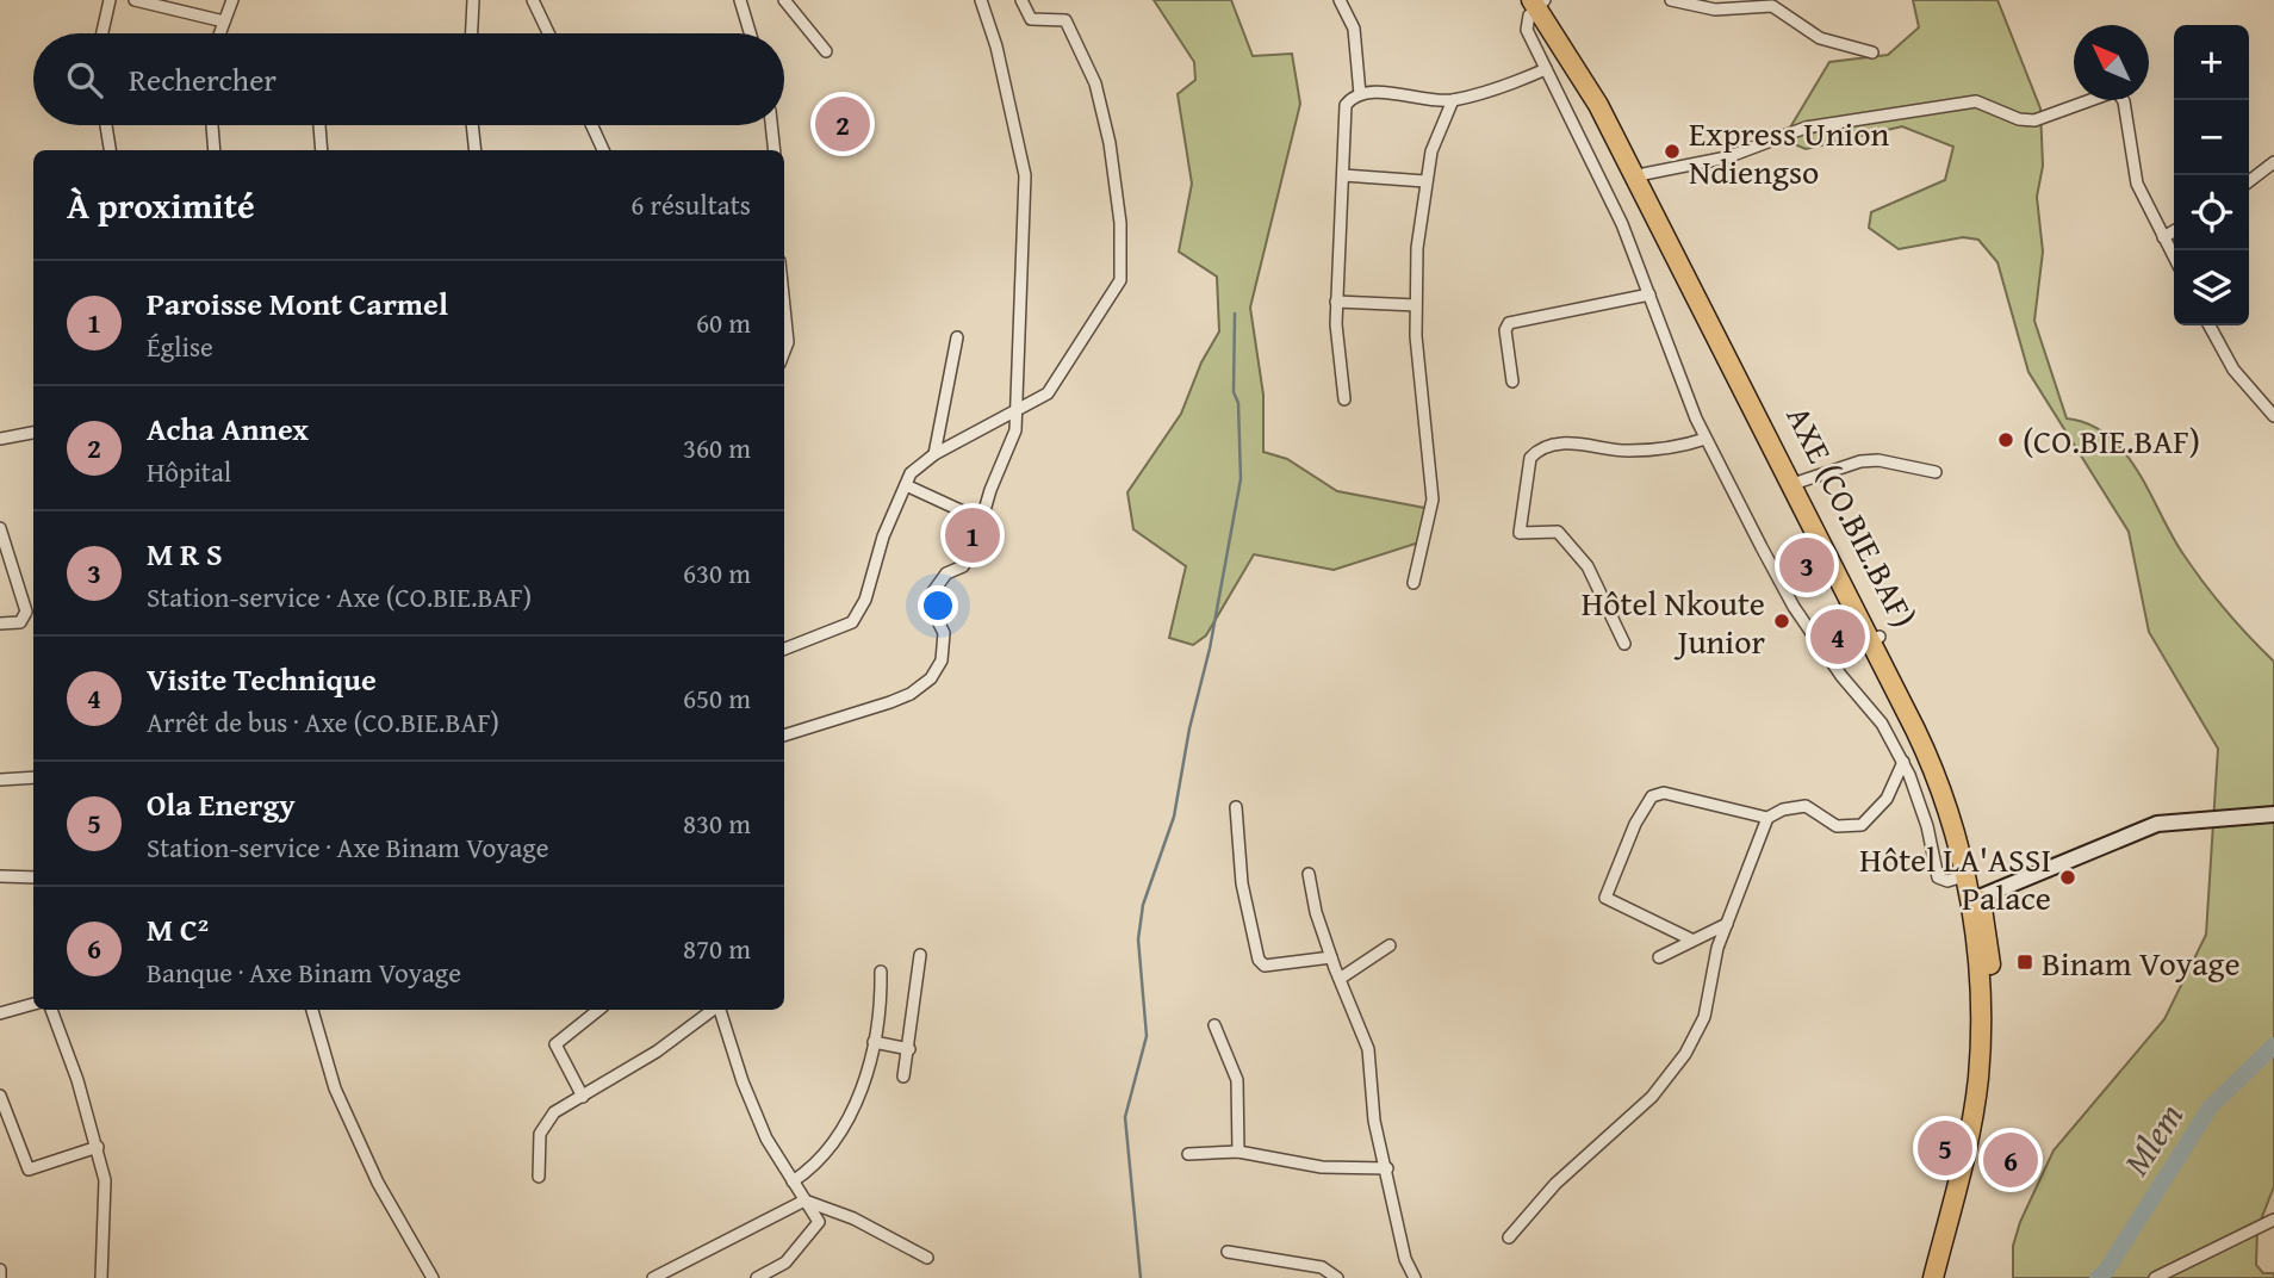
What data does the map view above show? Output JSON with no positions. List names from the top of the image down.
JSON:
{
  "streets": {
    "highway": ["AXE (CO.BIE.BAF)"]
  },
  "water": ["Mlem"],
  "places": {
    "other": [
      "Express Union Ndiengso",
      "(CO.BIE.BAF)",
      "Hôtel Nkoute Junior",
      "Hôtel LA'ASSI Palace"
    ],
    "transit": ["Binam Voyage"]
  },
  "north": "top left",
  "page": {
    "map_buttons": ["+", "−"],
    "search": "Rechercher",
    "pins": [
      "2",
      "1",
      "3",
      "4",
      "5",
      "6"
    ],
    "heading": ["À proximité", "6 résultats"],
    "list": [
      {
        "mark": "1",
        "name": "Paroisse Mont Carmel",
        "note": "Église",
        "value": "60 m"
      },
      {
        "mark": "2",
        "name": "Acha Annex",
        "note": "Hôpital",
        "value": "360 m"
      },
      {
        "mark": "3",
        "name": "M R S",
        "note": "Station-service · Axe (CO.BIE.BAF)",
        "value": "630 m"
      },
      {
        "mark": "4",
        "name": "Visite Technique",
        "note": "Arrêt de bus · Axe (CO.BIE.BAF)",
        "value": "650 m"
      },
      {
        "mark": "5",
        "name": "Ola Energy",
        "note": "Station-service · Axe Binam Voyage",
        "value": "830 m"
      },
      {
        "mark": "6",
        "name": "M C²",
        "note": "Banque · Axe Binam Voyage",
        "value": "870 m"
      }
    ]
  }
}
